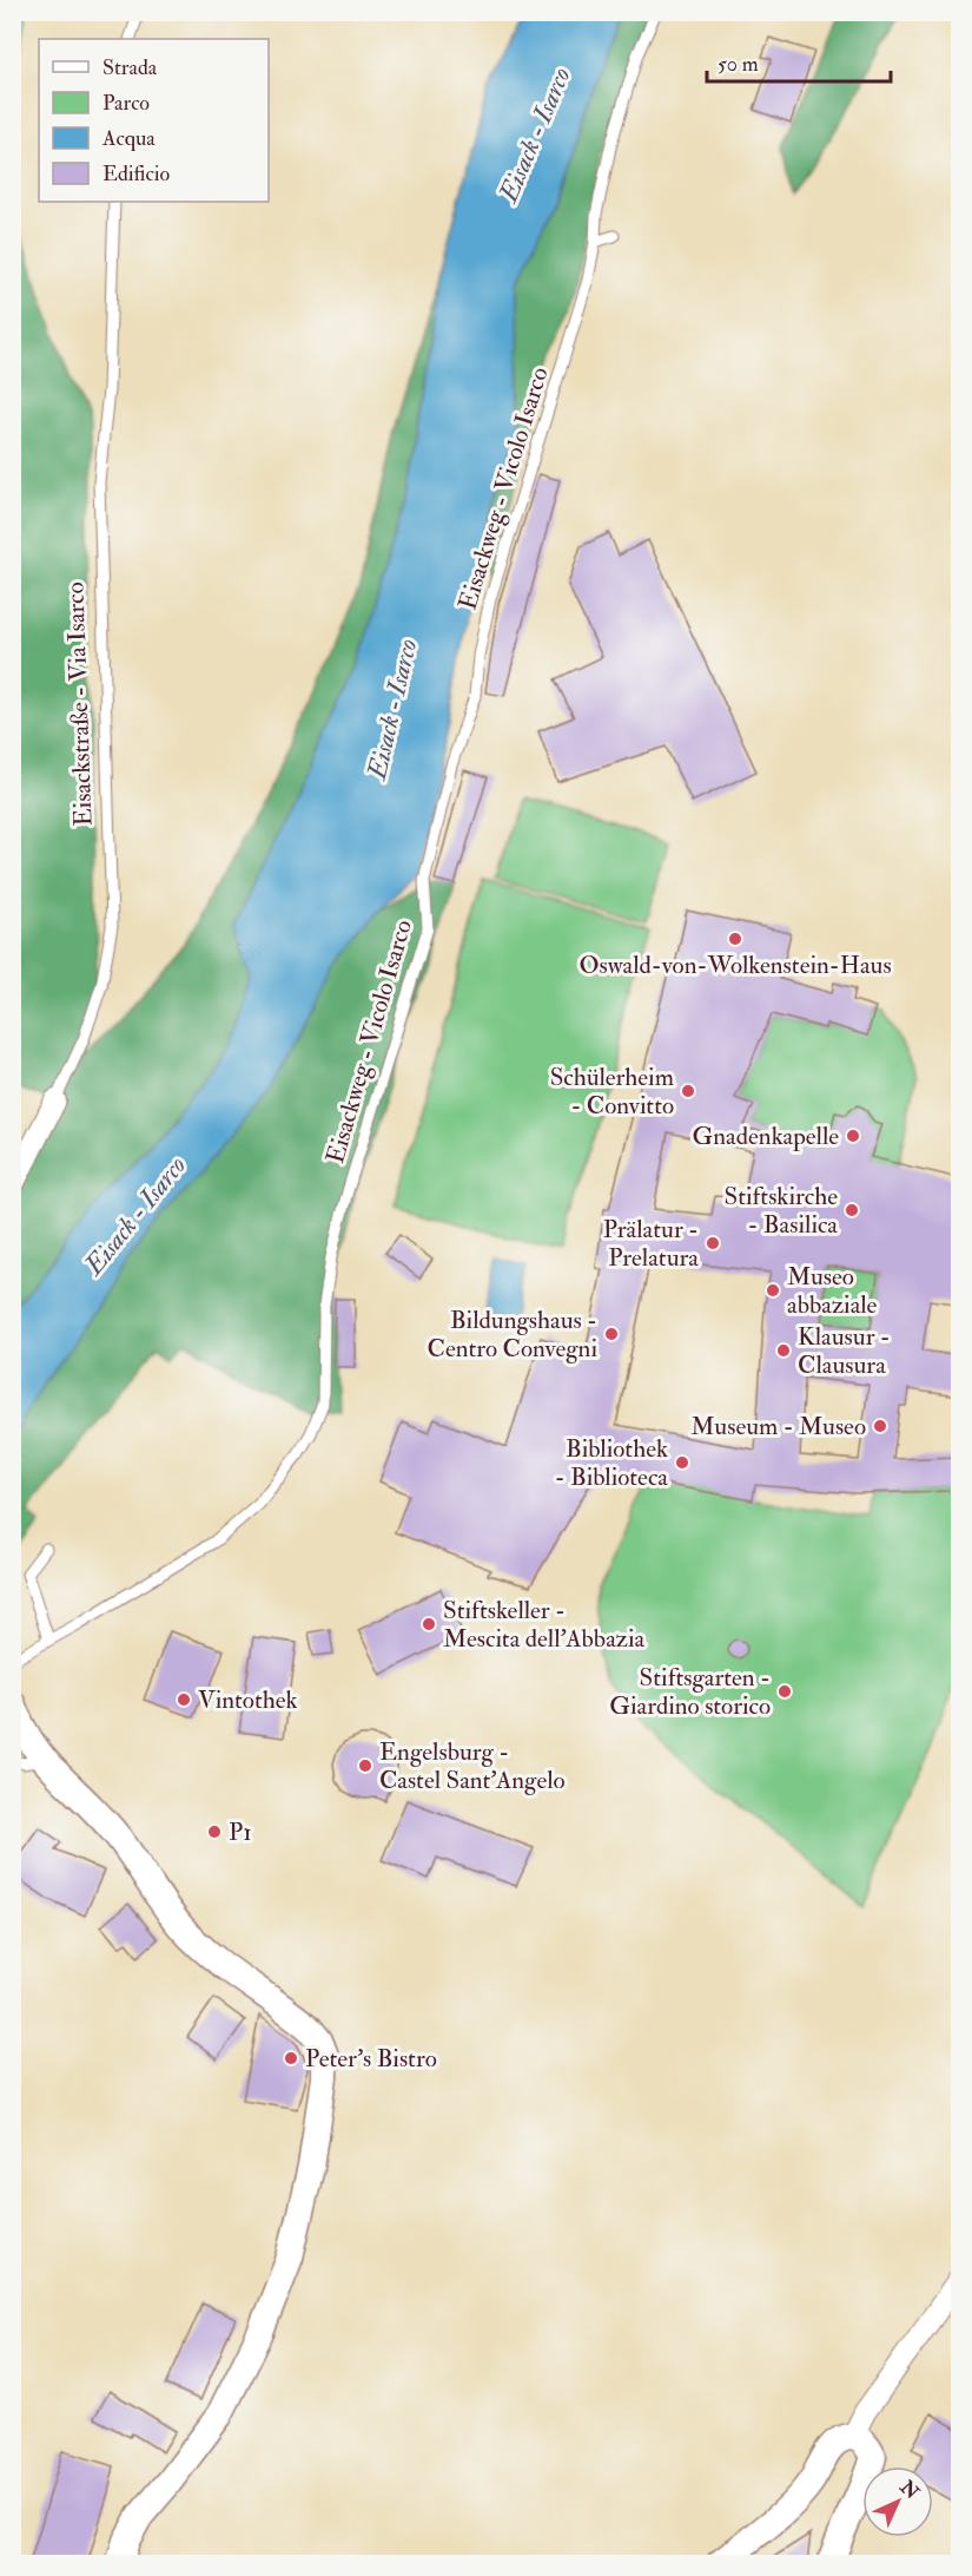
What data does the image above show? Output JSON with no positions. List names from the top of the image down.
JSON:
{
  "streets": {
    "street": ["Eisackstraße - Via Isarco"],
    "lane": ["Eisackweg - Vicolo Isarco"]
  },
  "water": ["Eisack - Isarco"],
  "places": [
    "Oswald-von-Wolkenstein-Haus",
    "Schülerheim - Convitto",
    "Gnadenkapelle",
    "Stiftskirche - Basilica",
    "Prälatur - Prelatura",
    "Museo abbaziale",
    "Bildungshaus - Centro Convegni",
    "Klausur - Clausura",
    "Museum - Museo",
    "Bibliothek - Biblioteca",
    "Stiftskeller - Mescita dell'Abbazia",
    "Stiftsgarten - Giardino storico",
    "Vintothek",
    "Engelsburg - Castel Sant'Angelo",
    "P1",
    "Peter's Bistro"
  ],
  "legend": [
    "Strada",
    "Parco",
    "Acqua",
    "Edificio"
  ],
  "scale_bar": "50 m",
  "north": "top right"
}
